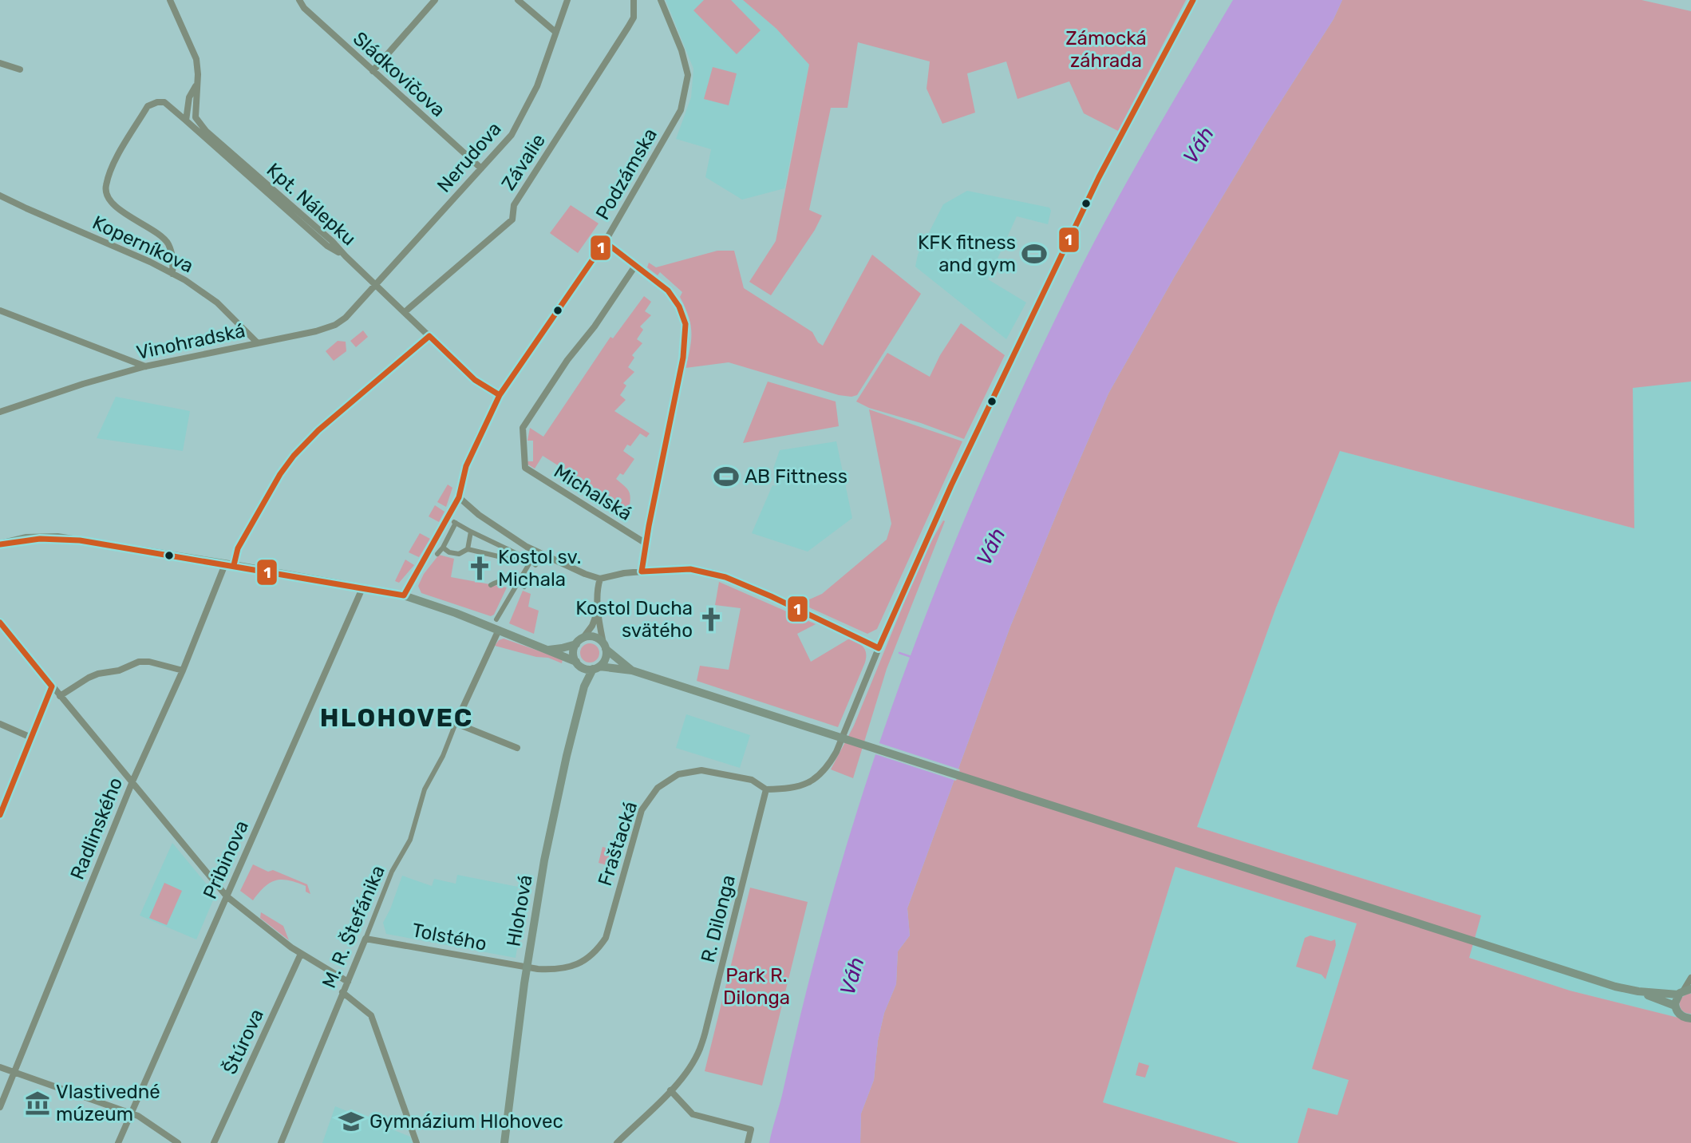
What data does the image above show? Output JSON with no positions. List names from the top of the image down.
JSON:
{
  "streets": {
    "main road": ["Hlohová"],
    "street": [
      "Sládkovičova",
      "Nerudova",
      "Závalie",
      "Podzámska",
      "Kpt. Nálepku",
      "Koperníkova",
      "Vinohradská",
      "Michalská",
      "Radlinského",
      "Fraštacká",
      "Pribinova",
      "R. Dilonga",
      "M. R. Štefánika",
      "Tolstého",
      "Štúrova"
    ]
  },
  "crossings": [
    ["Sládkovičova", "Nerudova"],
    ["Nerudova", "Kpt. Nálepku"],
    ["Nerudova", "Vinohradská"],
    ["Závalie", "Kpt. Nálepku"],
    ["Podzámska", "Kpt. Nálepku"],
    ["Podzámska", "Michalská"],
    ["Kpt. Nálepku", "Vinohradská"],
    ["Kpt. Nálepku", "Radlinského"],
    ["Koperníkova", "Vinohradská"],
    ["Fraštacká", "Hlohová"],
    ["Fraštacká", "R. Dilonga"],
    ["Fraštacká", "Tolstého"],
    ["Hlohová", "Tolstého"],
    ["M. R. Štefánika", "Tolstého"]
  ],
  "districts": ["HLOHOVEC"],
  "water": ["Váh"],
  "parks": ["Zámocká záhrada", "Park R. Dilonga"],
  "places": {
    "sports": ["KFK fitness and gym", "AB Fittness"],
    "church": ["Kostol sv. Michala", "Kostol Ducha svätého"],
    "museum": ["Vlastivedné múzeum"],
    "school or university": ["Gymnázium Hlohovec"]
  },
  "lines": ["transit line 1"]
}
